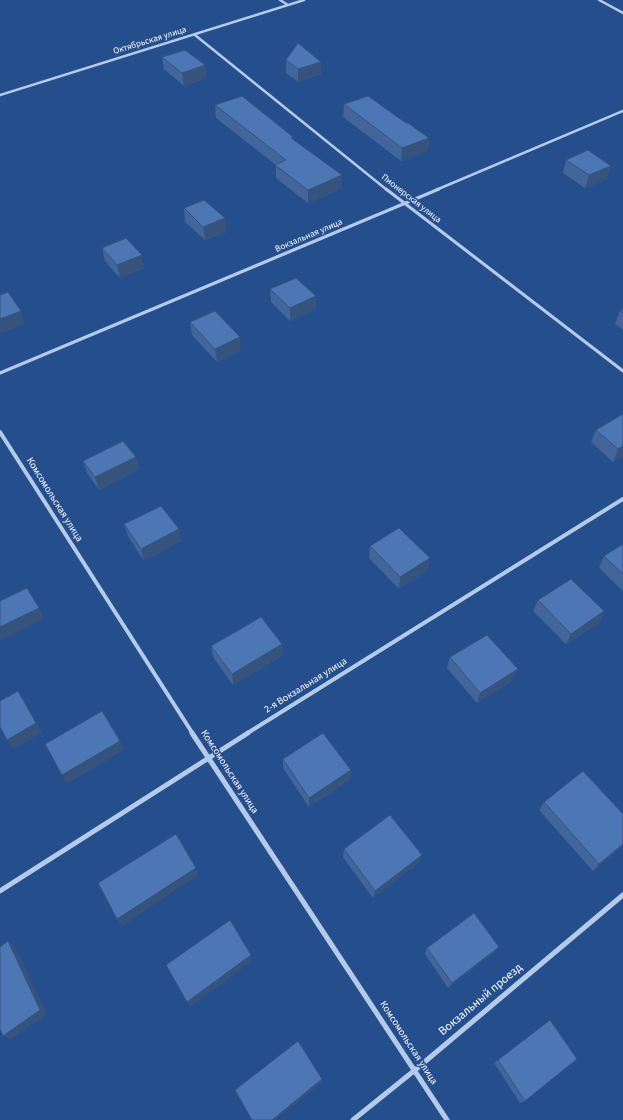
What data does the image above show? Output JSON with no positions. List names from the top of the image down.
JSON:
{
  "streets": {
    "street": [
      "Октябрьская улица",
      "Пионерская улица",
      "Вокзальная улица",
      "Комсомольская улица",
      "2-я Вокзальная улица",
      "Вокзальный проезд"
    ]
  },
  "crossings": [
    ["Октябрьская улица", "Пионерская улица"],
    ["Пионерская улица", "Вокзальная улица"],
    ["Комсомольская улица", "2-я Вокзальная улица"],
    ["Комсомольская улица", "Вокзальный проезд"]
  ]
}
